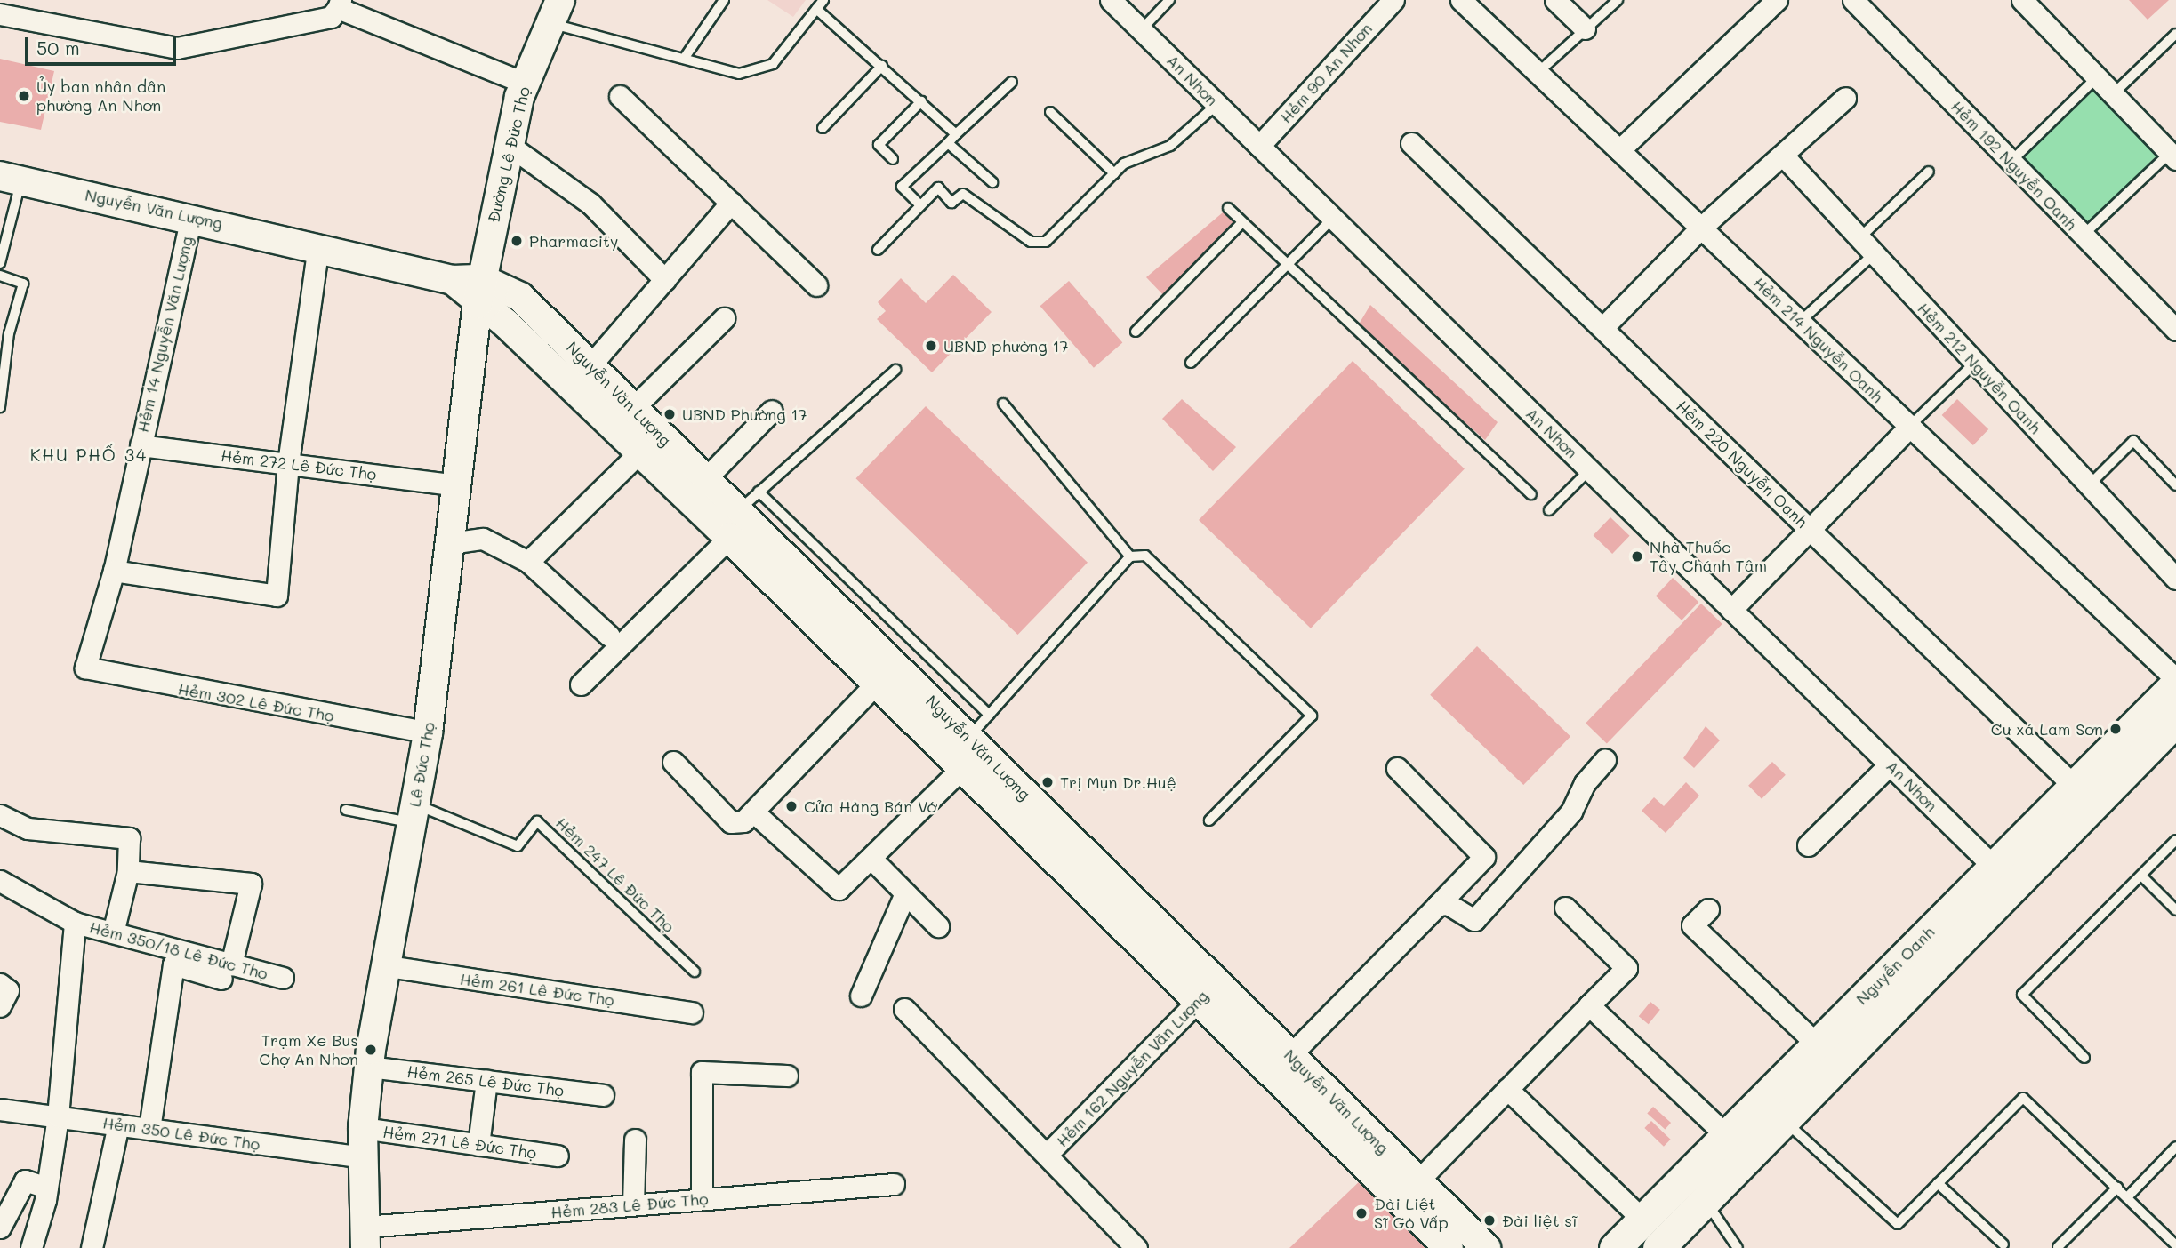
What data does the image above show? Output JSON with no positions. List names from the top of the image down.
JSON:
{
  "streets": {
    "main road": ["Nguyễn Oanh"],
    "street": [
      "Hẻm 90 An Nhơn",
      "An Nhơn",
      "Đường Lê Đức Thọ",
      "Hẻm 192 Nguyễn Oanh",
      "Nguyễn Văn Lượng",
      "Hẻm 14 Nguyễn Văn Lượng",
      "Hẻm 214 Nguyễn Oanh",
      "Hẻm 212 Nguyễn Oanh",
      "Hẻm 220 Nguyễn Oanh",
      "Hẻm 272 Lê Đức Thọ",
      "Hẻm 302 Lê Đức Thọ",
      "Lê Đức Thọ",
      "Hẻm 350/18 Lê Đức Thọ",
      "Hẻm 261 Lê Đức Thọ",
      "Hẻm 162 Nguyễn Văn Lượng",
      "Hẻm 265 Lê Đức Thọ",
      "Hẻm 350 Lê Đức Thọ",
      "Hẻm 271 Lê Đức Thọ",
      "Hẻm 283 Lê Đức Thọ"
    ],
    "lane": ["Hẻm 247 Lê Đức Thọ"]
  },
  "crossings": [
    ["Hẻm 90 An Nhơn", "An Nhơn"],
    ["An Nhơn", "Nguyễn Oanh"],
    ["Đường Lê Đức Thọ", "Nguyễn Văn Lượng"],
    ["Đường Lê Đức Thọ", "Lê Đức Thọ"],
    ["Nguyễn Văn Lượng", "Hẻm 14 Nguyễn Văn Lượng"],
    ["Nguyễn Văn Lượng", "Lê Đức Thọ"],
    ["Nguyễn Văn Lượng", "Hẻm 162 Nguyễn Văn Lượng"],
    ["Hẻm 14 Nguyễn Văn Lượng", "Hẻm 272 Lê Đức Thọ"],
    ["Hẻm 14 Nguyễn Văn Lượng", "Hẻm 302 Lê Đức Thọ"],
    ["Hẻm 220 Nguyễn Oanh", "Nguyễn Oanh"],
    ["Hẻm 272 Lê Đức Thọ", "Lê Đức Thọ"],
    ["Hẻm 302 Lê Đức Thọ", "Lê Đức Thọ"],
    ["Lê Đức Thọ", "Hẻm 247 Lê Đức Thọ"],
    ["Lê Đức Thọ", "Hẻm 261 Lê Đức Thọ"],
    ["Lê Đức Thọ", "Hẻm 265 Lê Đức Thọ"],
    ["Lê Đức Thọ", "Hẻm 350 Lê Đức Thọ"],
    ["Lê Đức Thọ", "Hẻm 271 Lê Đức Thọ"],
    ["Lê Đức Thọ", "Hẻm 283 Lê Đức Thọ"],
    ["Hẻm 350/18 Lê Đức Thọ", "Hẻm 350 Lê Đức Thọ"]
  ],
  "districts": ["KHU PHỐ 34"],
  "places": [
    "Ủy ban nhân dân phường An Nhơn",
    "Pharmacity",
    "UBND phường 17",
    "UBND Phường 17",
    "Nhà Thuốc Tây Chánh Tâm",
    "Cư xá Lam Sơn",
    "Trị Mụn Dr.Huệ",
    "Cửa Hàng Bán Vớ",
    "Trạm Xe Bus Chợ An Nhơn",
    "Đài Liệt Sĩ Gò Vấp",
    "Đài liệt sĩ"
  ],
  "scale_bar": "50 m"
}
